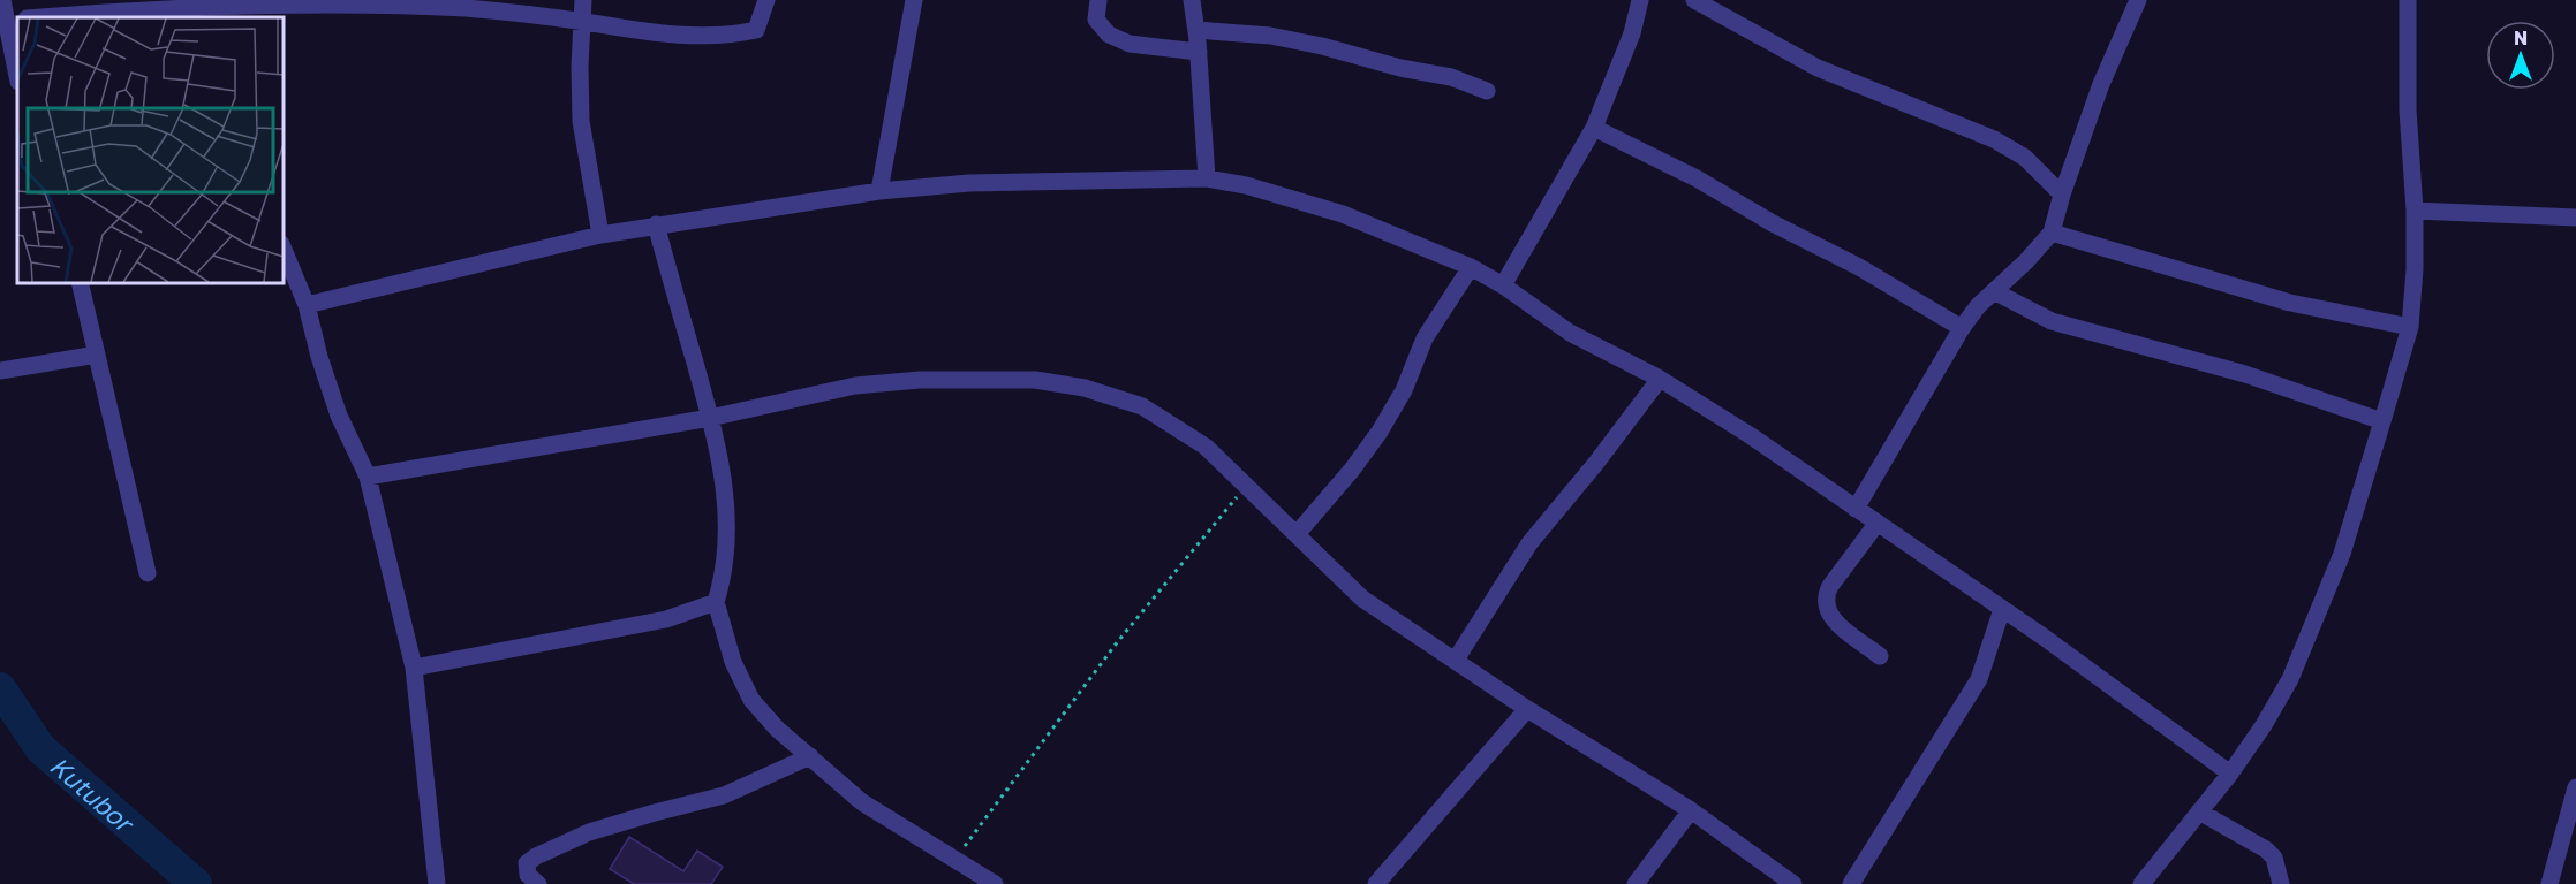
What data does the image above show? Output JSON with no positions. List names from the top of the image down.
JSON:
{
  "water": ["Kutubor"],
  "north": "top"
}
